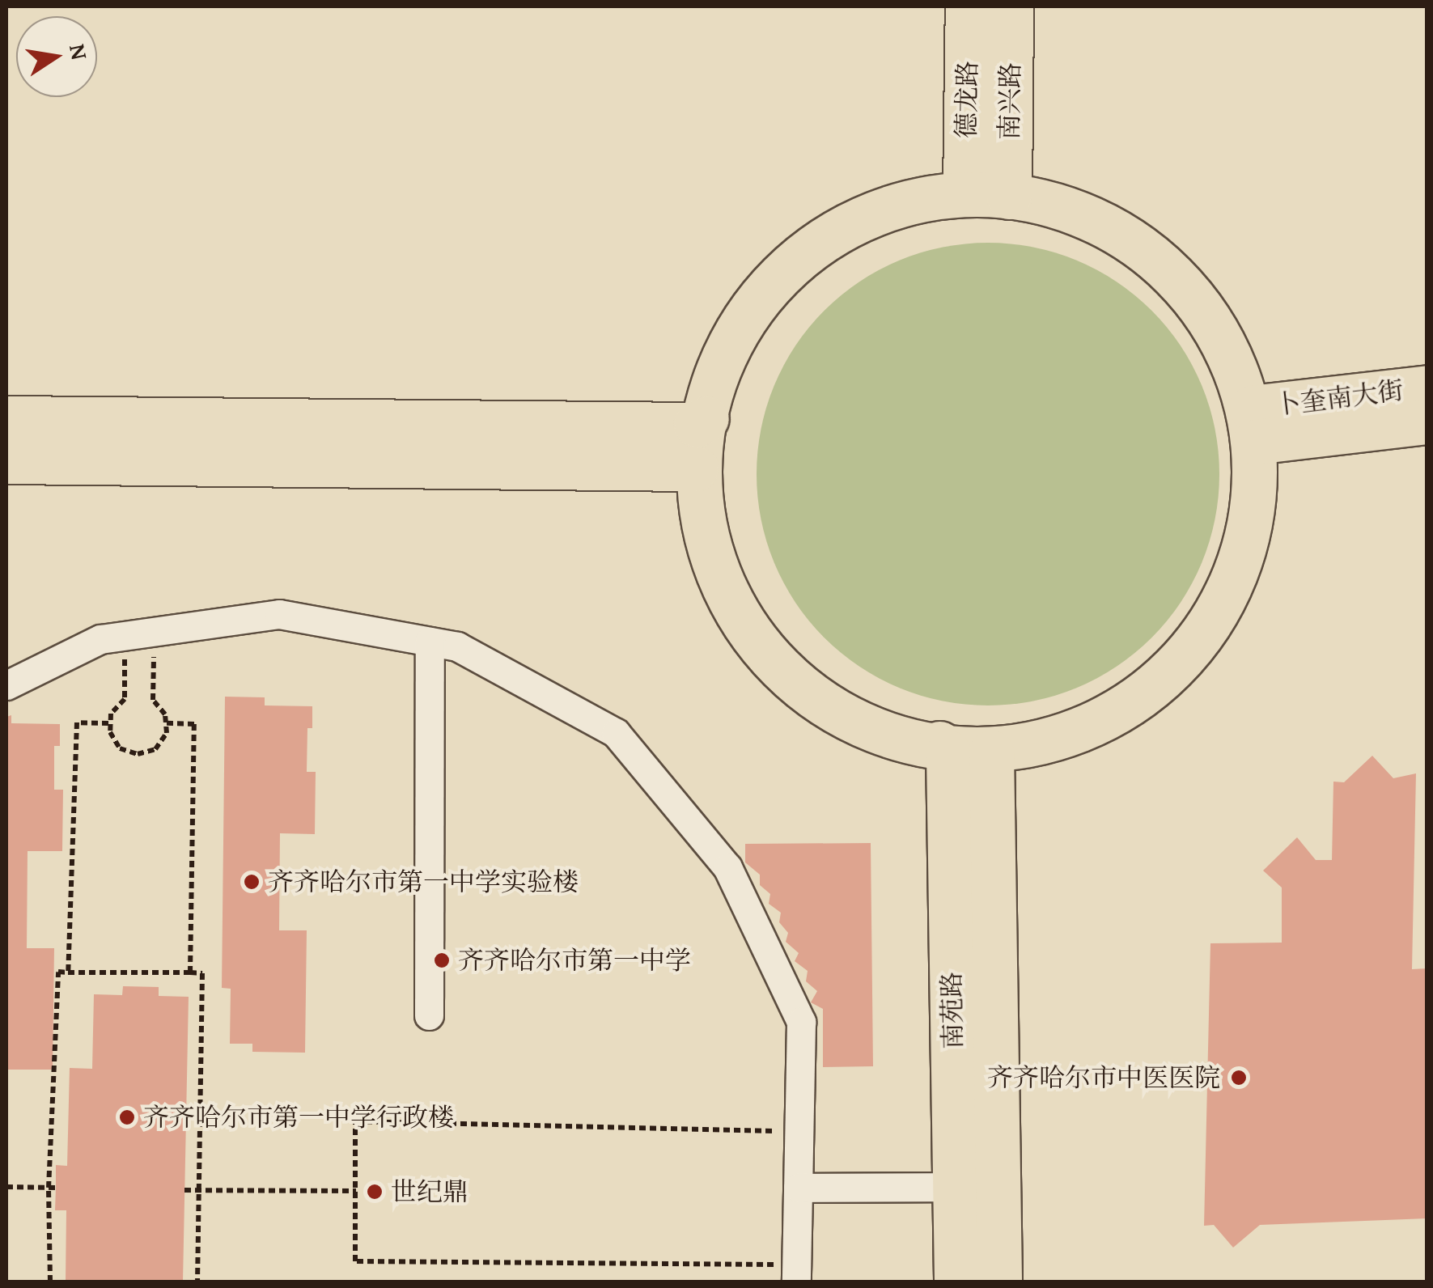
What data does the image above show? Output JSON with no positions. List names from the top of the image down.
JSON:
{
  "streets": {
    "main road": [
      "德龙路",
      "南兴路",
      "卜奎南大街",
      "南苑路"
    ]
  },
  "places": [
    "齐齐哈尔市第一中学实验楼",
    "齐齐哈尔市第一中学",
    "齐齐哈尔市中医医院",
    "齐齐哈尔市第一中学行政楼",
    "世纪鼎"
  ],
  "north": "right"
}
